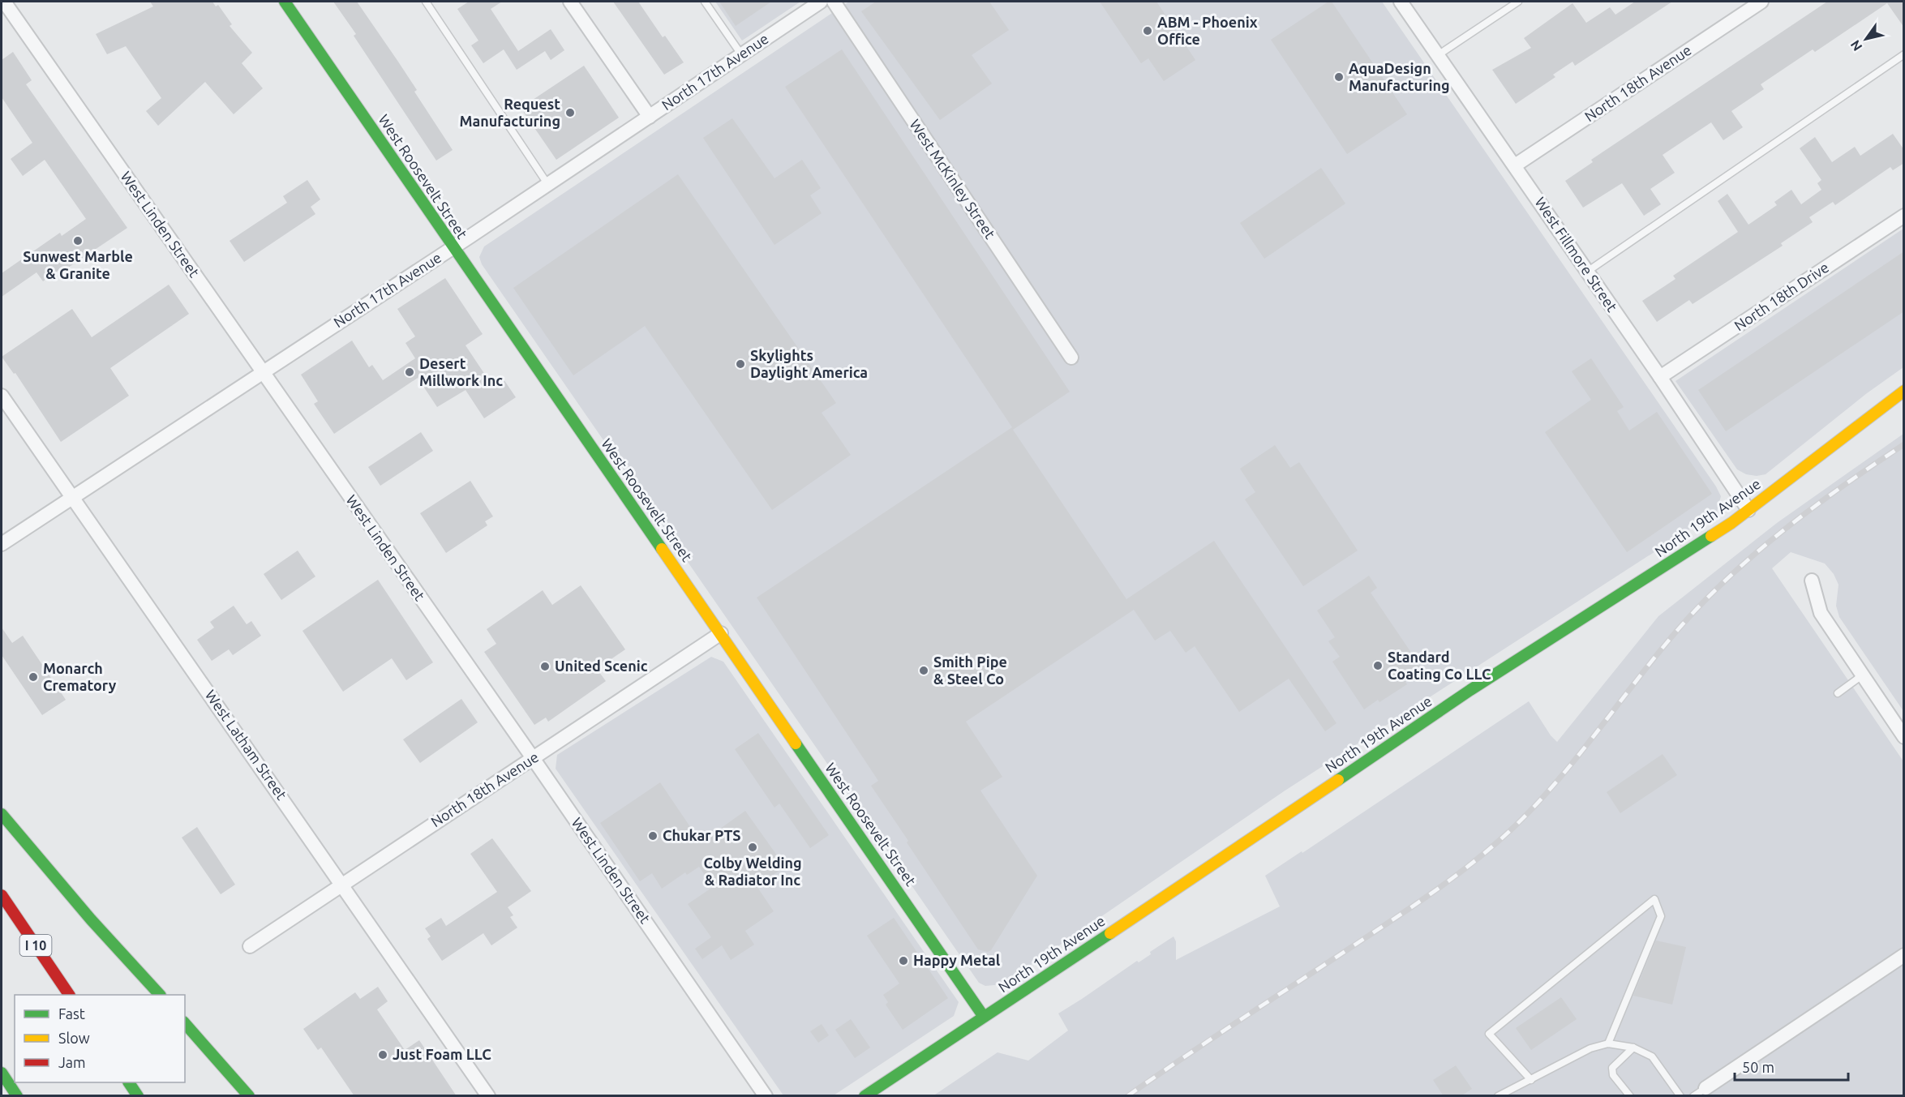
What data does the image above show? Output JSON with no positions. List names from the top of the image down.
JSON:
{
  "streets": {
    "main road": ["West Roosevelt Street", "North 19th Avenue", "I 10"],
    "street": [
      "North 17th Avenue",
      "North 18th Avenue",
      "West McKinley Street",
      "West Linden Street",
      "West Fillmore Street",
      "North 18th Drive",
      "West Latham Street"
    ]
  },
  "crossings": [
    ["North 17th Avenue", "West Roosevelt Street"],
    ["North 17th Avenue", "West Linden Street"],
    ["North 17th Avenue", "West Latham Street"],
    ["North 18th Avenue", "West Roosevelt Street"],
    ["North 18th Avenue", "West Linden Street"],
    ["North 18th Avenue", "West Fillmore Street"],
    ["North 18th Avenue", "West Latham Street"],
    ["West Roosevelt Street", "North 19th Avenue"],
    ["West Fillmore Street", "North 18th Drive"],
    ["West Fillmore Street", "North 19th Avenue"]
  ],
  "places": [
    "ABM - Phoenix Office",
    "AquaDesign Manufacturing",
    "Request Manufacturing",
    "Sunwest Marble & Granite",
    "Skylights Daylight America",
    "Desert Millwork Inc",
    "Standard Coating Co LLC",
    "United Scenic",
    "Smith Pipe & Steel Co",
    "Monarch Crematory",
    "Chukar PTS",
    "Colby Welding & Radiator Inc",
    "Happy Metal",
    "Just Foam LLC"
  ],
  "legend": ["Fast", "Slow", "Jam"],
  "scale_bar": "50 m",
  "north": "bottom left"
}
